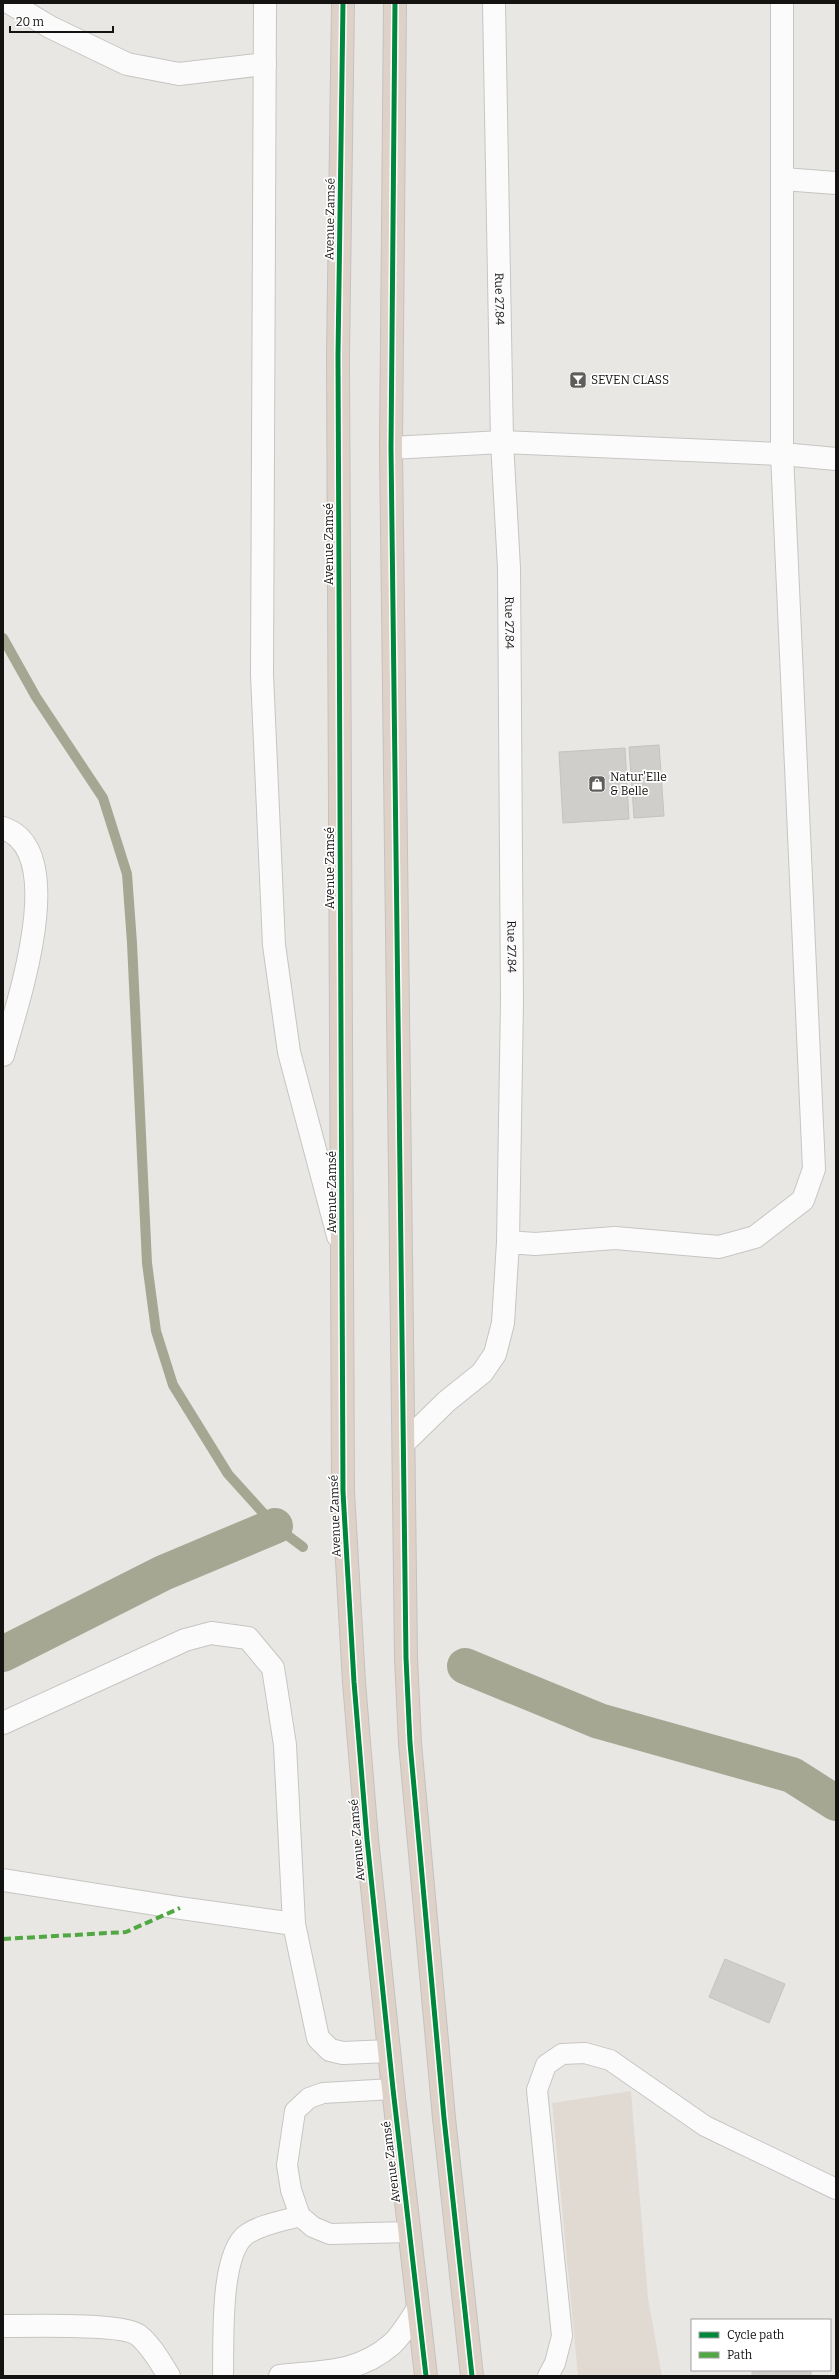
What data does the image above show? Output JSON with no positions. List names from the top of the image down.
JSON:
{
  "streets": {
    "highway": ["Avenue Zamsé"],
    "street": ["Rue 27.84"]
  },
  "places": {
    "bar": ["SEVEN CLASS"],
    "shop": ["Natur'Elle & Belle"]
  },
  "legend": ["Cycle path", "Path"],
  "scale_bar": "20 m"
}
